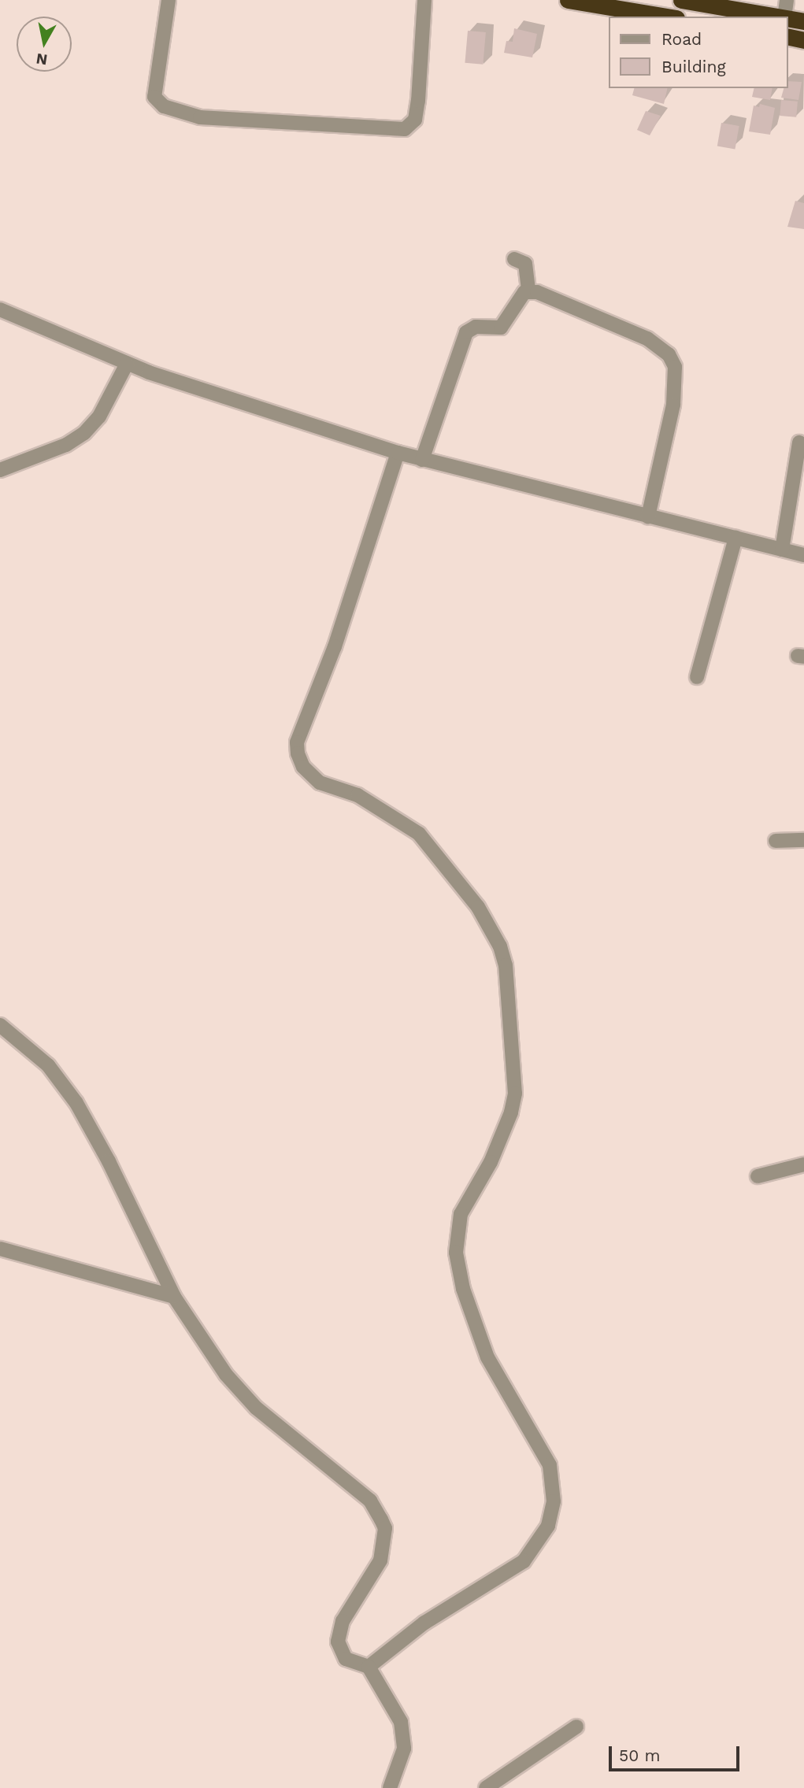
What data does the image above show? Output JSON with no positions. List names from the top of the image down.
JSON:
{
  "legend": ["Road", "Building"],
  "scale_bar": "50 m",
  "north": "bottom"
}
